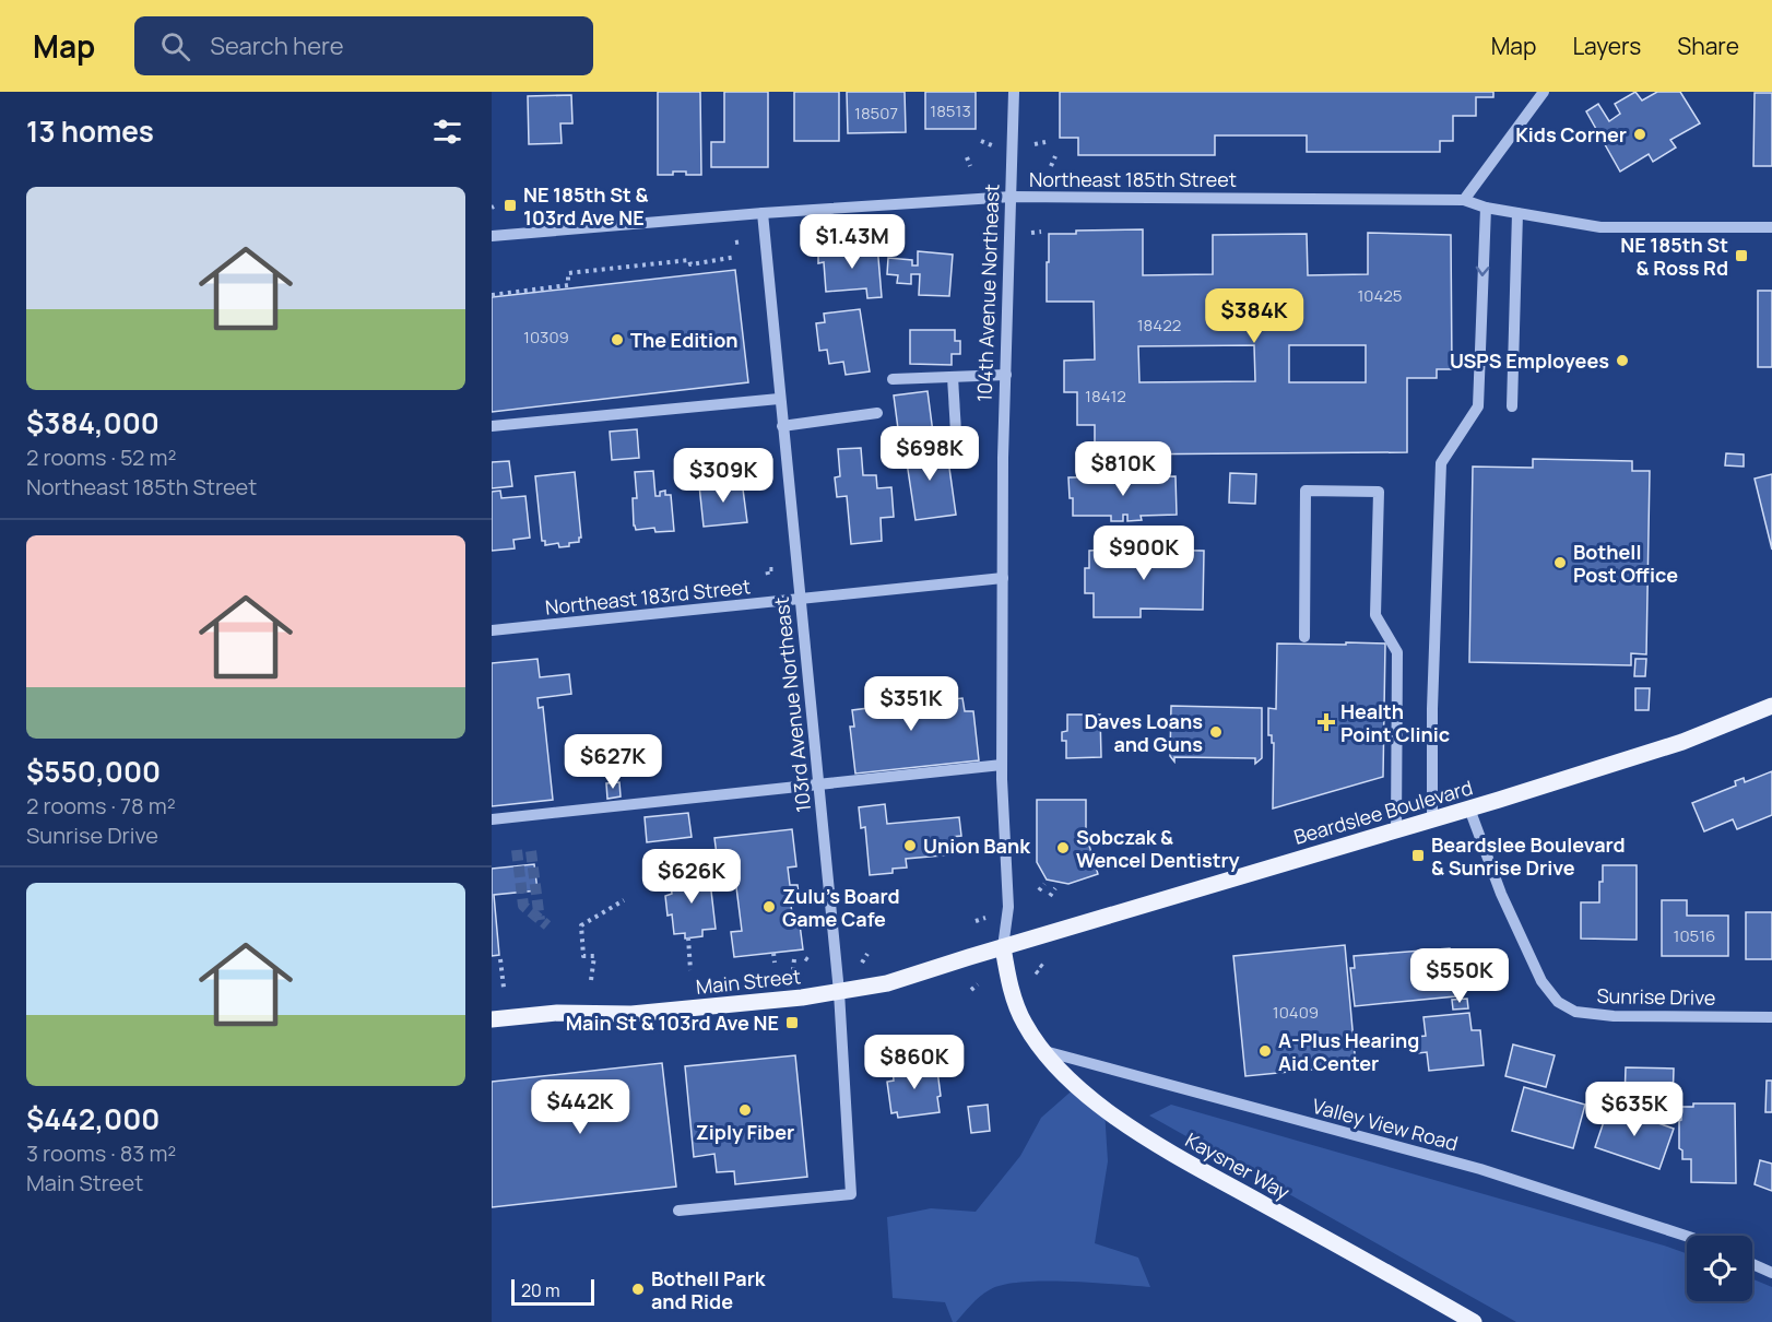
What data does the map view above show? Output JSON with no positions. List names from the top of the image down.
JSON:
{
  "streets": {
    "main road": [
      "104th Avenue Northeast",
      "Beardslee Boulevard",
      "Main Street",
      "Kaysner Way"
    ],
    "street": [
      "Northeast 185th Street",
      "Northeast 183rd Street",
      "103rd Avenue Northeast",
      "Sunrise Drive",
      "Valley View Road"
    ]
  },
  "crossings": [
    ["Northeast 185th Street", "104th Avenue Northeast"],
    ["Northeast 185th Street", "103rd Avenue Northeast"],
    ["104th Avenue Northeast", "Northeast 183rd Street"],
    ["104th Avenue Northeast", "Beardslee Boulevard"],
    ["104th Avenue Northeast", "Main Street"],
    ["104th Avenue Northeast", "Kaysner Way"],
    ["Northeast 183rd Street", "103rd Avenue Northeast"],
    ["103rd Avenue Northeast", "Main Street"],
    ["Beardslee Boulevard", "Main Street"],
    ["Beardslee Boulevard", "Sunrise Drive"],
    ["Valley View Road", "Kaysner Way"]
  ],
  "places": {
    "other": [
      "Kids Corner",
      "The Edition",
      "USPS Employees",
      "Bothell Post Office",
      "Daves Loans and Guns",
      "Union Bank",
      "Sobczak & Wencel Dentistry",
      "Zulu's Board Game Cafe",
      "A-Plus Hearing Aid Center",
      "Ziply Fiber",
      "Bothell Park and Ride"
    ],
    "transit": [
      "NE 185th St & 103rd Ave NE",
      "NE 185th St & Ross Rd",
      "Beardslee Boulevard & Sunrise Drive",
      "Main St & 103rd Ave NE"
    ],
    "health": ["Health Point Clinic"]
  },
  "house_numbers": [
    "18513",
    "18507",
    "10425",
    "18422",
    "10309",
    "18412",
    "10516",
    "10409"
  ],
  "scale_bar": "20 m",
  "page": {
    "header": "Map",
    "search": "Search here",
    "nav": ["Map", "Layers", "Share"],
    "heading": "13 homes",
    "list": [
      {
        "name": "$384,000",
        "note": "2 rooms · 52 m² · Northeast 185th Street"
      },
      {
        "name": "$550,000",
        "note": "2 rooms · 78 m² · Sunrise Drive"
      },
      {
        "name": "$442,000",
        "note": "3 rooms · 83 m² · Main Street"
      }
    ],
    "price": [
      "$1.43M",
      "$384K",
      "$698K",
      "$810K",
      "$309K",
      "$900K",
      "$351K",
      "$627K",
      "$626K",
      "$550K",
      "$860K",
      "$442K",
      "$635K"
    ],
    "scale": "20 m"
  }
}
